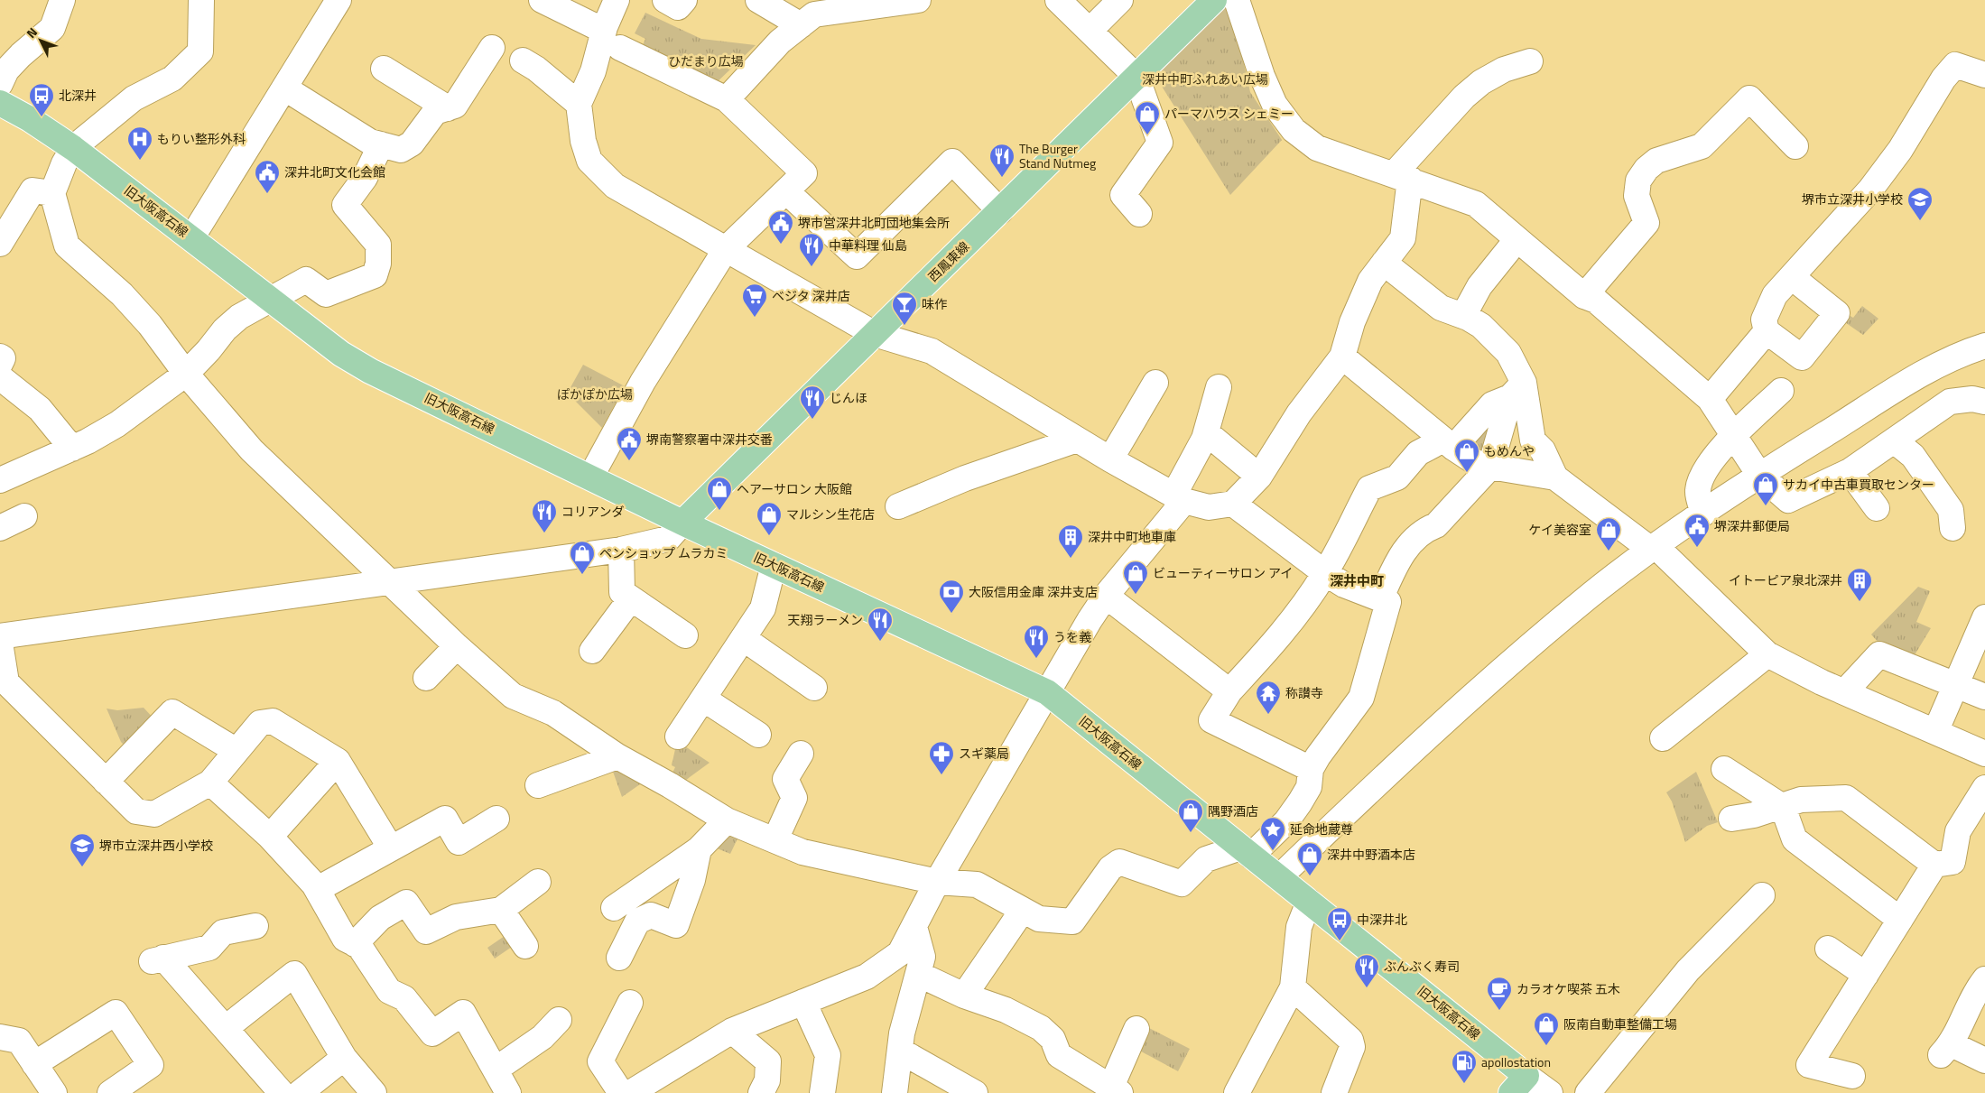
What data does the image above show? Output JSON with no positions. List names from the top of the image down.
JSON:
{
  "streets": {
    "main road": ["旧大阪高石線", "西鳳東線"]
  },
  "crossings": [
    ["旧大阪高石線", "西鳳東線"]
  ],
  "districts": ["深井中町"],
  "parks": ["ひだまり広場", "深井中町ふれあい広場", "ぽかぽか広場"],
  "places": {
    "bus stop": ["北深井", "中深井北"],
    "shop": [
      "パーマハウス シェミー",
      "もめんや",
      "サカイ中古車買取センター",
      "ヘアーサロン 大阪館",
      "マルシン生花店",
      "ケイ美容室",
      "ペンショップ ムラカミ",
      "ビューティーサロン アイ",
      "隅野酒店",
      "深井中野酒本店",
      "阪南自動車整備工場"
    ],
    "hospital": ["もりい整形外科"],
    "restaurant": [
      "The Burger Stand Nutmeg",
      "中華料理 仙島",
      "じんほ",
      "コリアンダ",
      "天翔ラーメン",
      "うを義",
      "ぶんぶく寿司"
    ],
    "public building": [
      "深井北町文化会館",
      "堺市営深井北町団地集会所",
      "堺南警察署中深井交番",
      "堺深井郵便局"
    ],
    "school or university": ["堺市立深井小学校", "堺市立深井西小学校"],
    "supermarket": ["ベジタ 深井店"],
    "bar": ["味作"],
    "building": ["深井中町地車庫", "イトーピア泉北深井"],
    "bank": ["大阪信用金庫 深井支店"],
    "temple": ["称讃寺"],
    "pharmacy": ["スギ薬局"],
    "place": ["延命地蔵尊"],
    "cafe": ["カラオケ喫茶 五木"],
    "fuel station": ["apollostation"]
  },
  "north": "top left"
}
